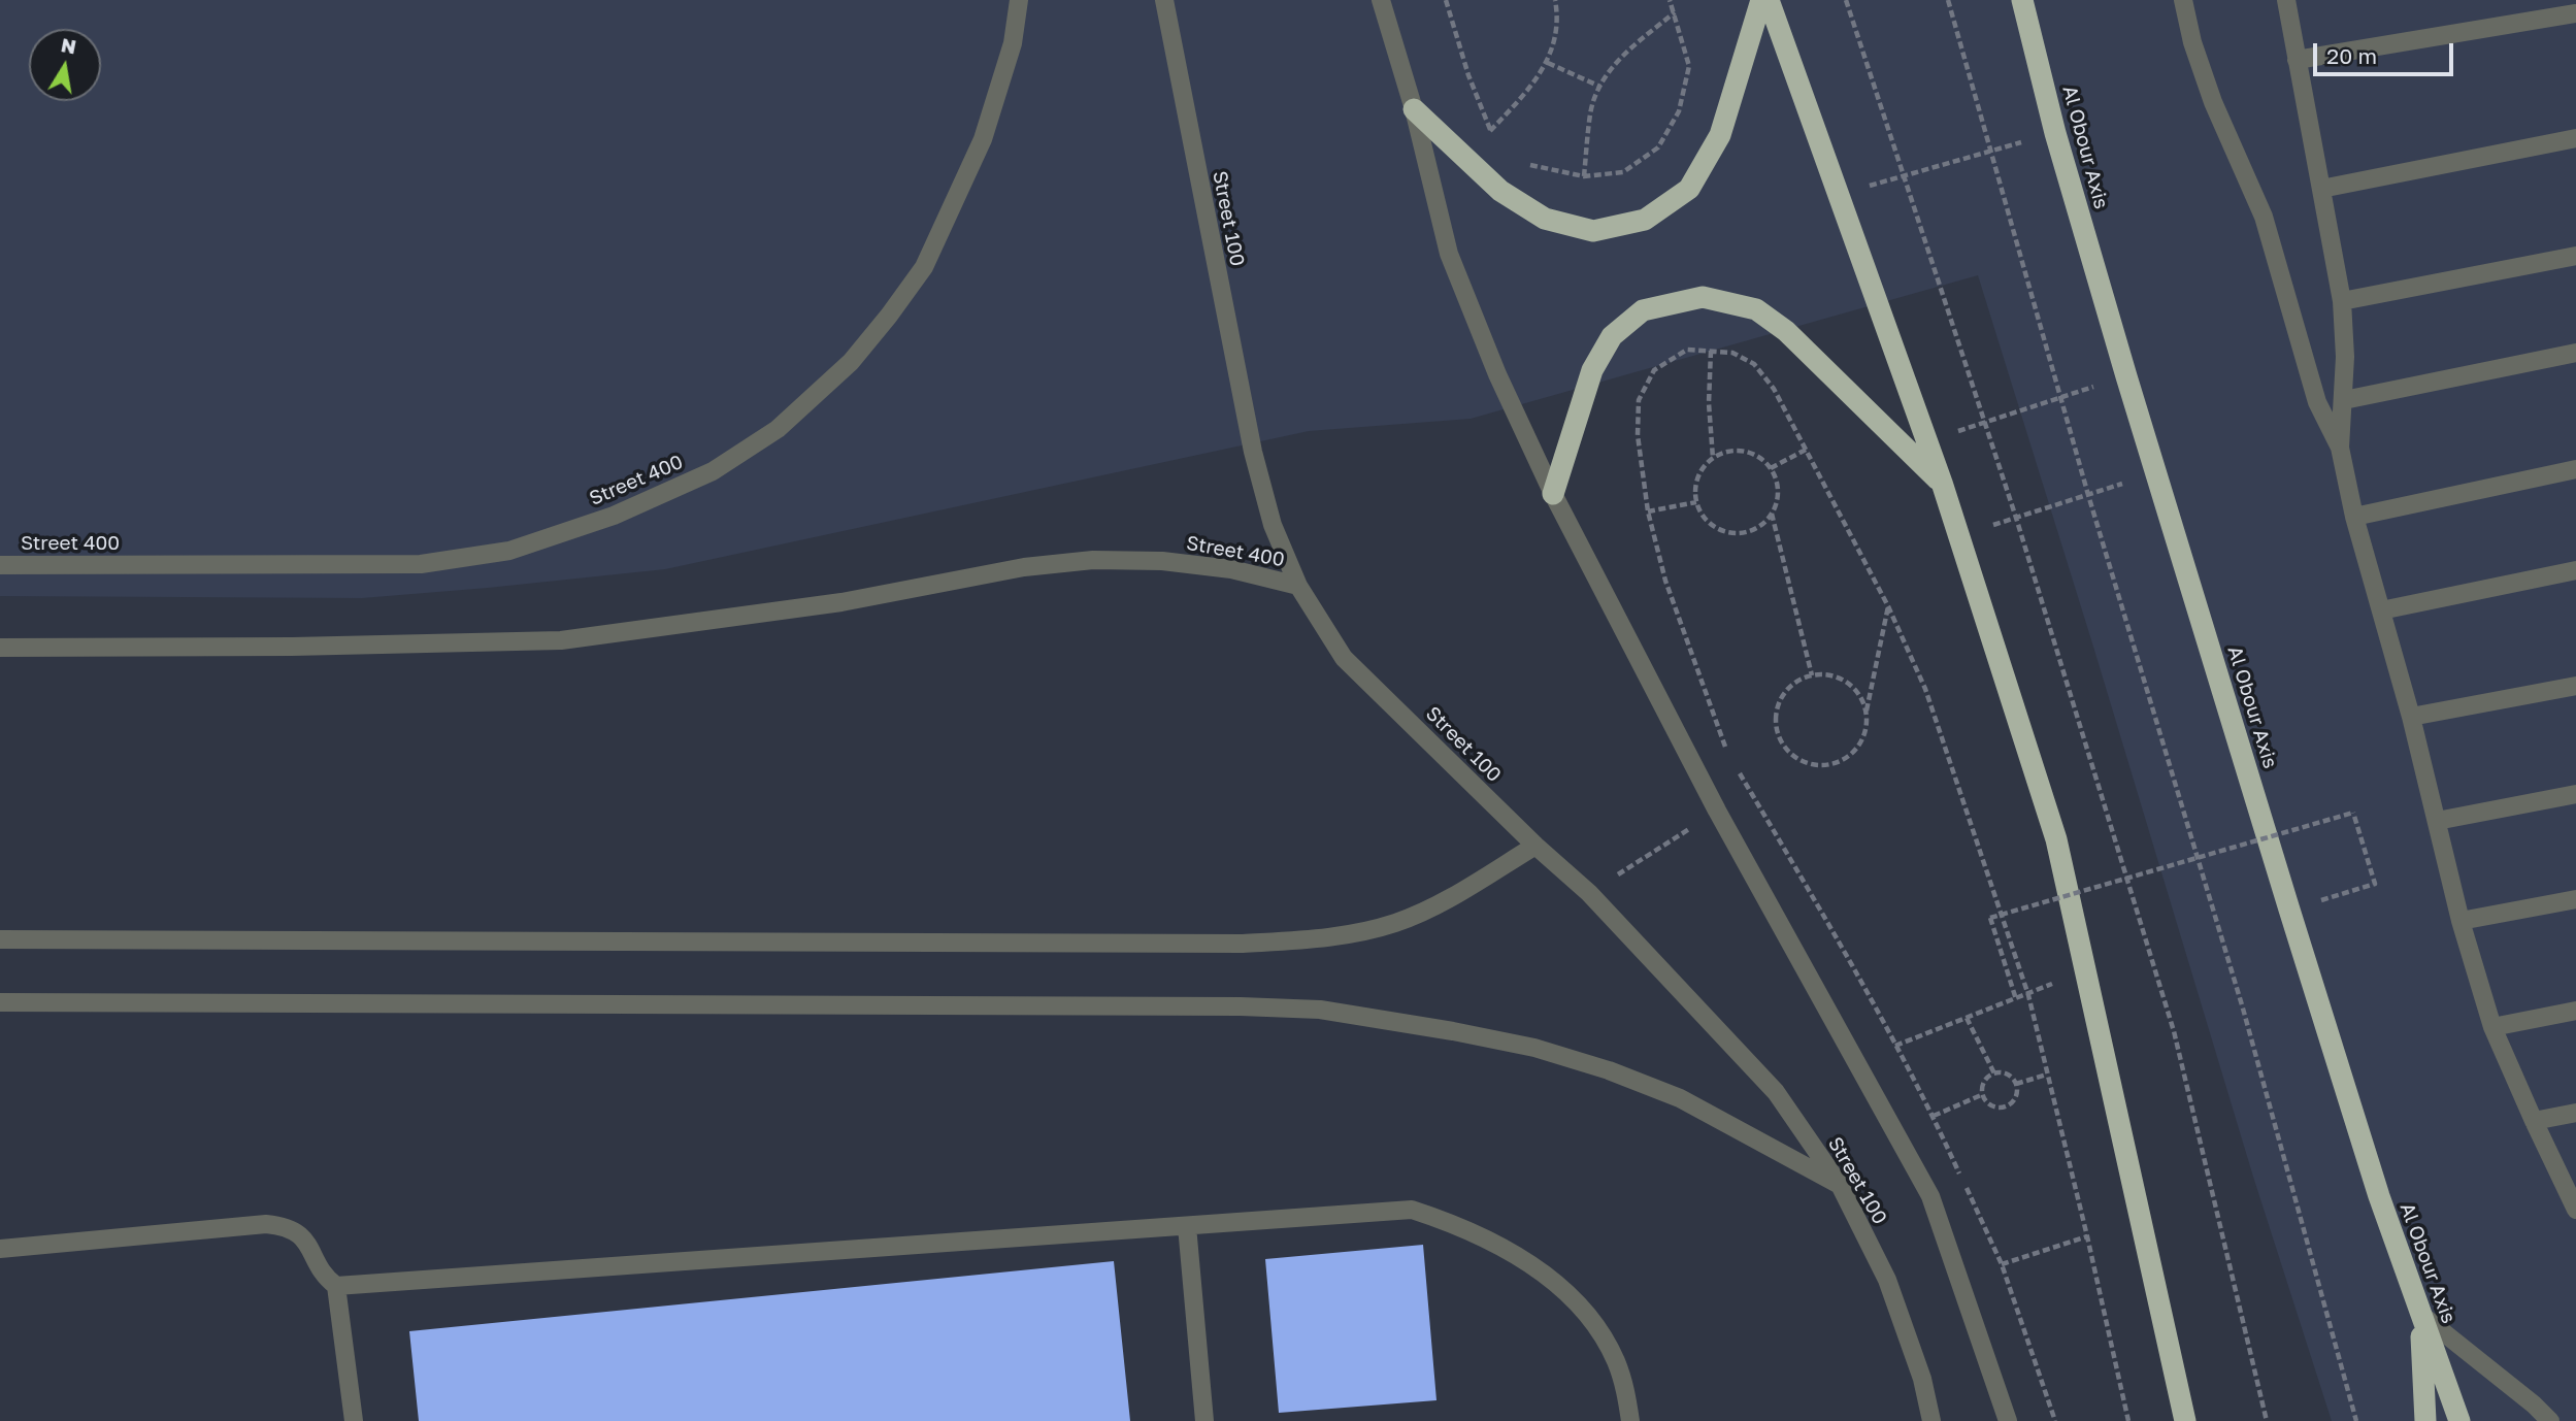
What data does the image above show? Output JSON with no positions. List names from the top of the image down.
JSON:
{
  "streets": {
    "highway": ["Al Obour Axis"],
    "street": ["Street 100", "Street 400"]
  },
  "crossings": [
    ["Street 100", "Street 400"]
  ],
  "scale_bar": "20 m",
  "north": "top"
}
